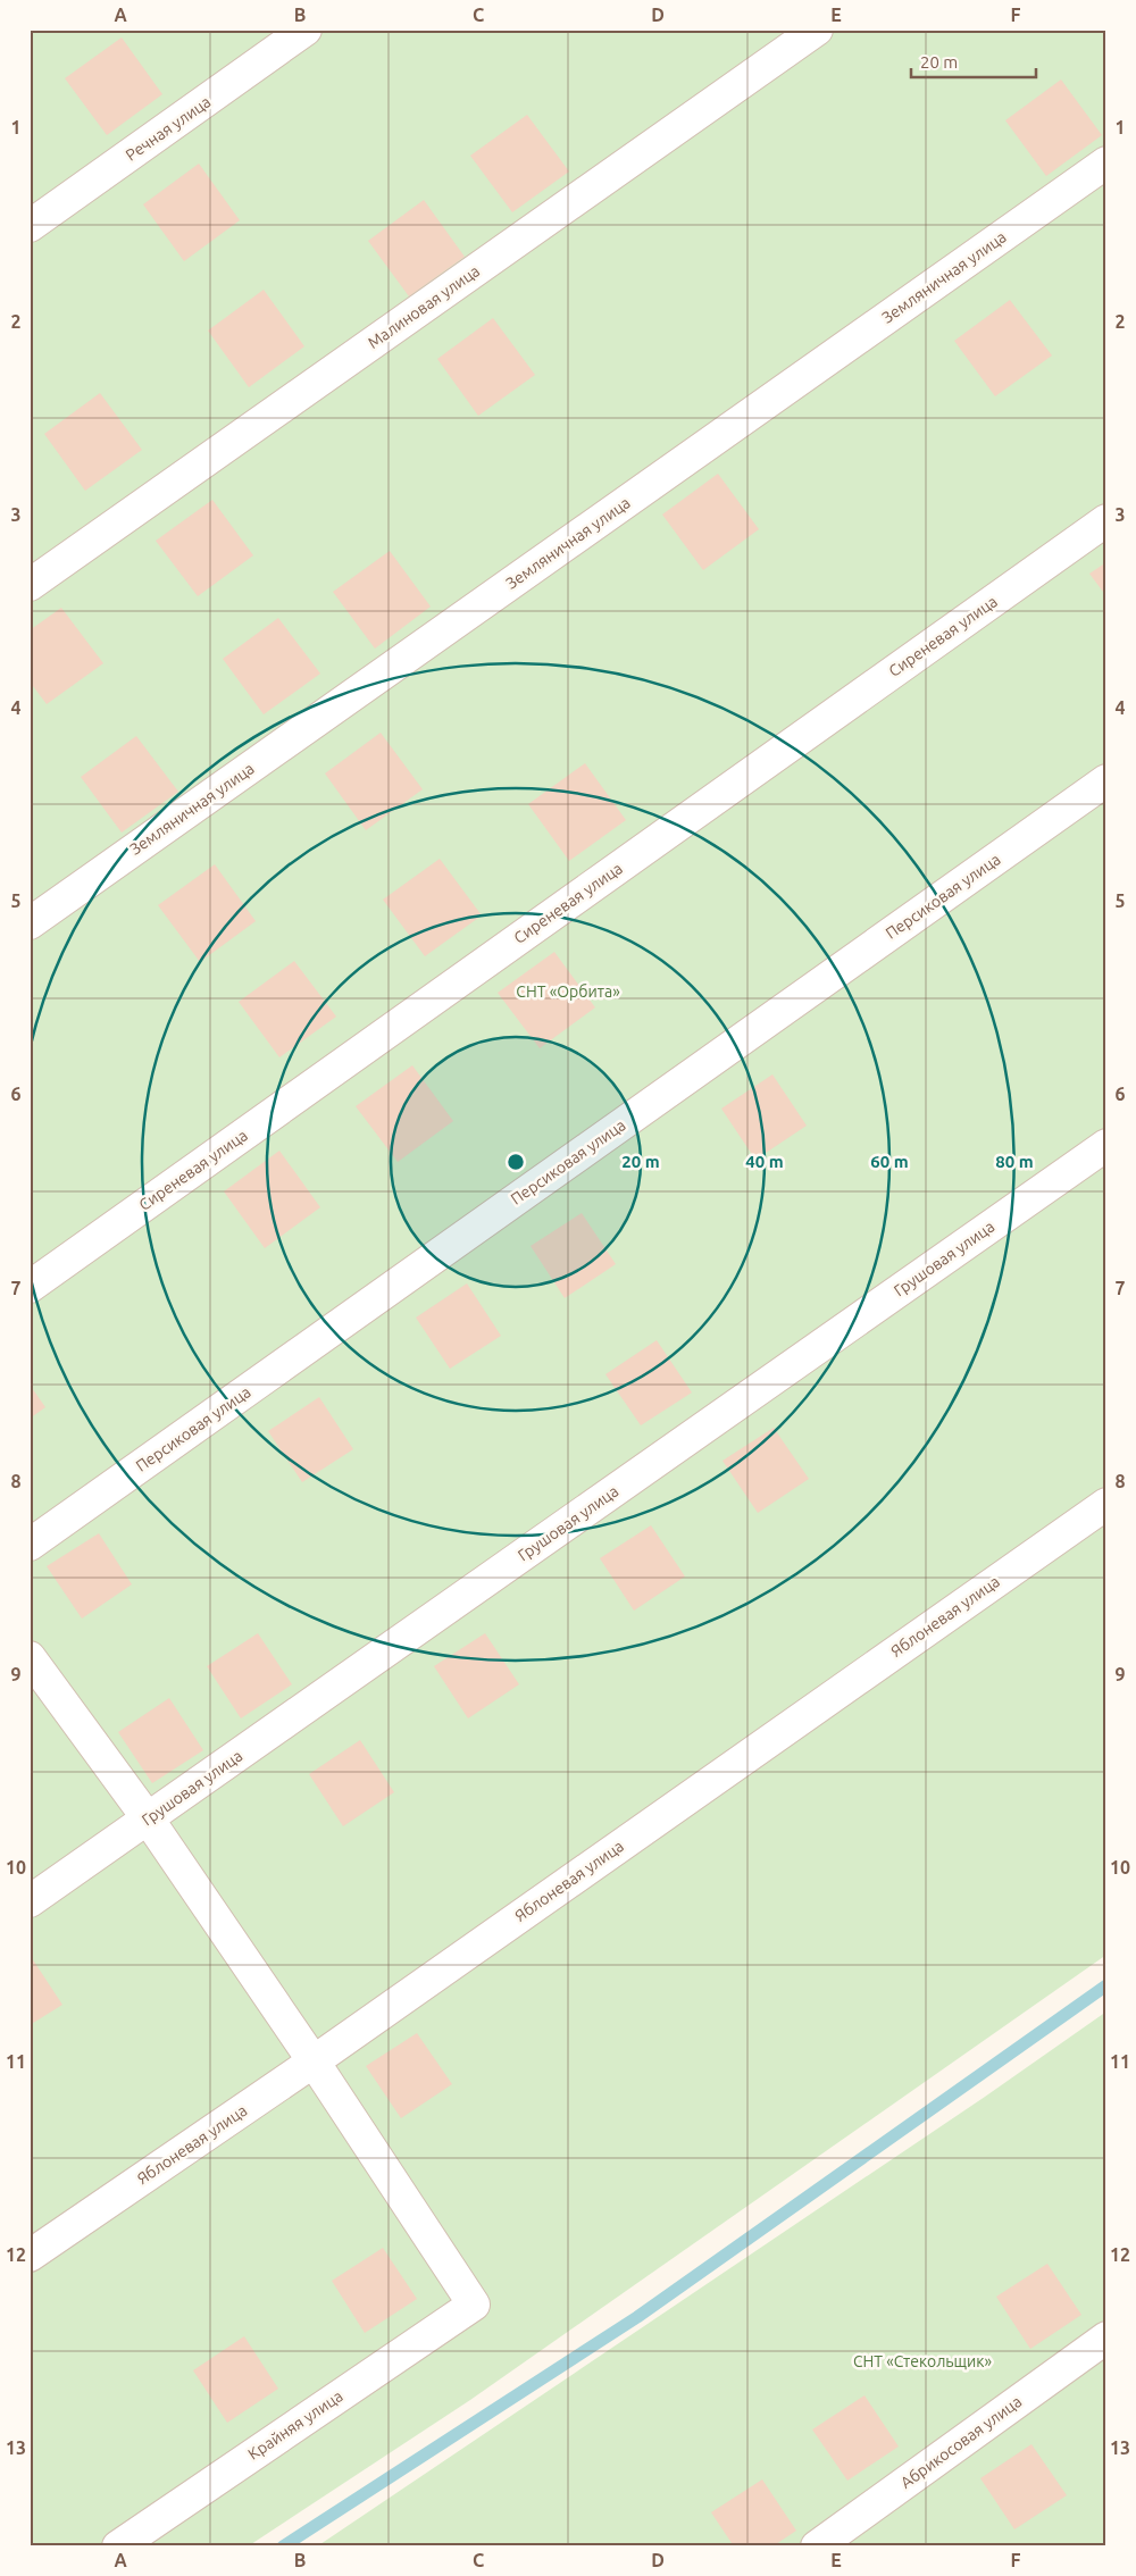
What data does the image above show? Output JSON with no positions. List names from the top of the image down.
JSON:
{
  "streets": {
    "street": [
      "Речная улица",
      "Земляничная улица",
      "Малиновая улица",
      "Сиреневая улица",
      "Персиковая улица",
      "Грушовая улица",
      "Яблоневая улица",
      "Крайняя улица",
      "Абрикосовая улица"
    ]
  },
  "crossings": [
    ["Яблоневая улица", "Крайняя улица"]
  ],
  "parks": ["СНТ «Орбита»", "СНТ «Стекольщик»"],
  "scale_bar": "20 m",
  "grid": {
    "columns": [
      "A",
      "B",
      "C",
      "D",
      "E",
      "F"
    ],
    "rows": [
      "1",
      "2",
      "3",
      "4",
      "5",
      "6",
      "7",
      "8",
      "9",
      "10",
      "11",
      "12",
      "13"
    ]
  },
  "rings": [
    "20 m",
    "40 m",
    "60 m",
    "80 m"
  ]
}
